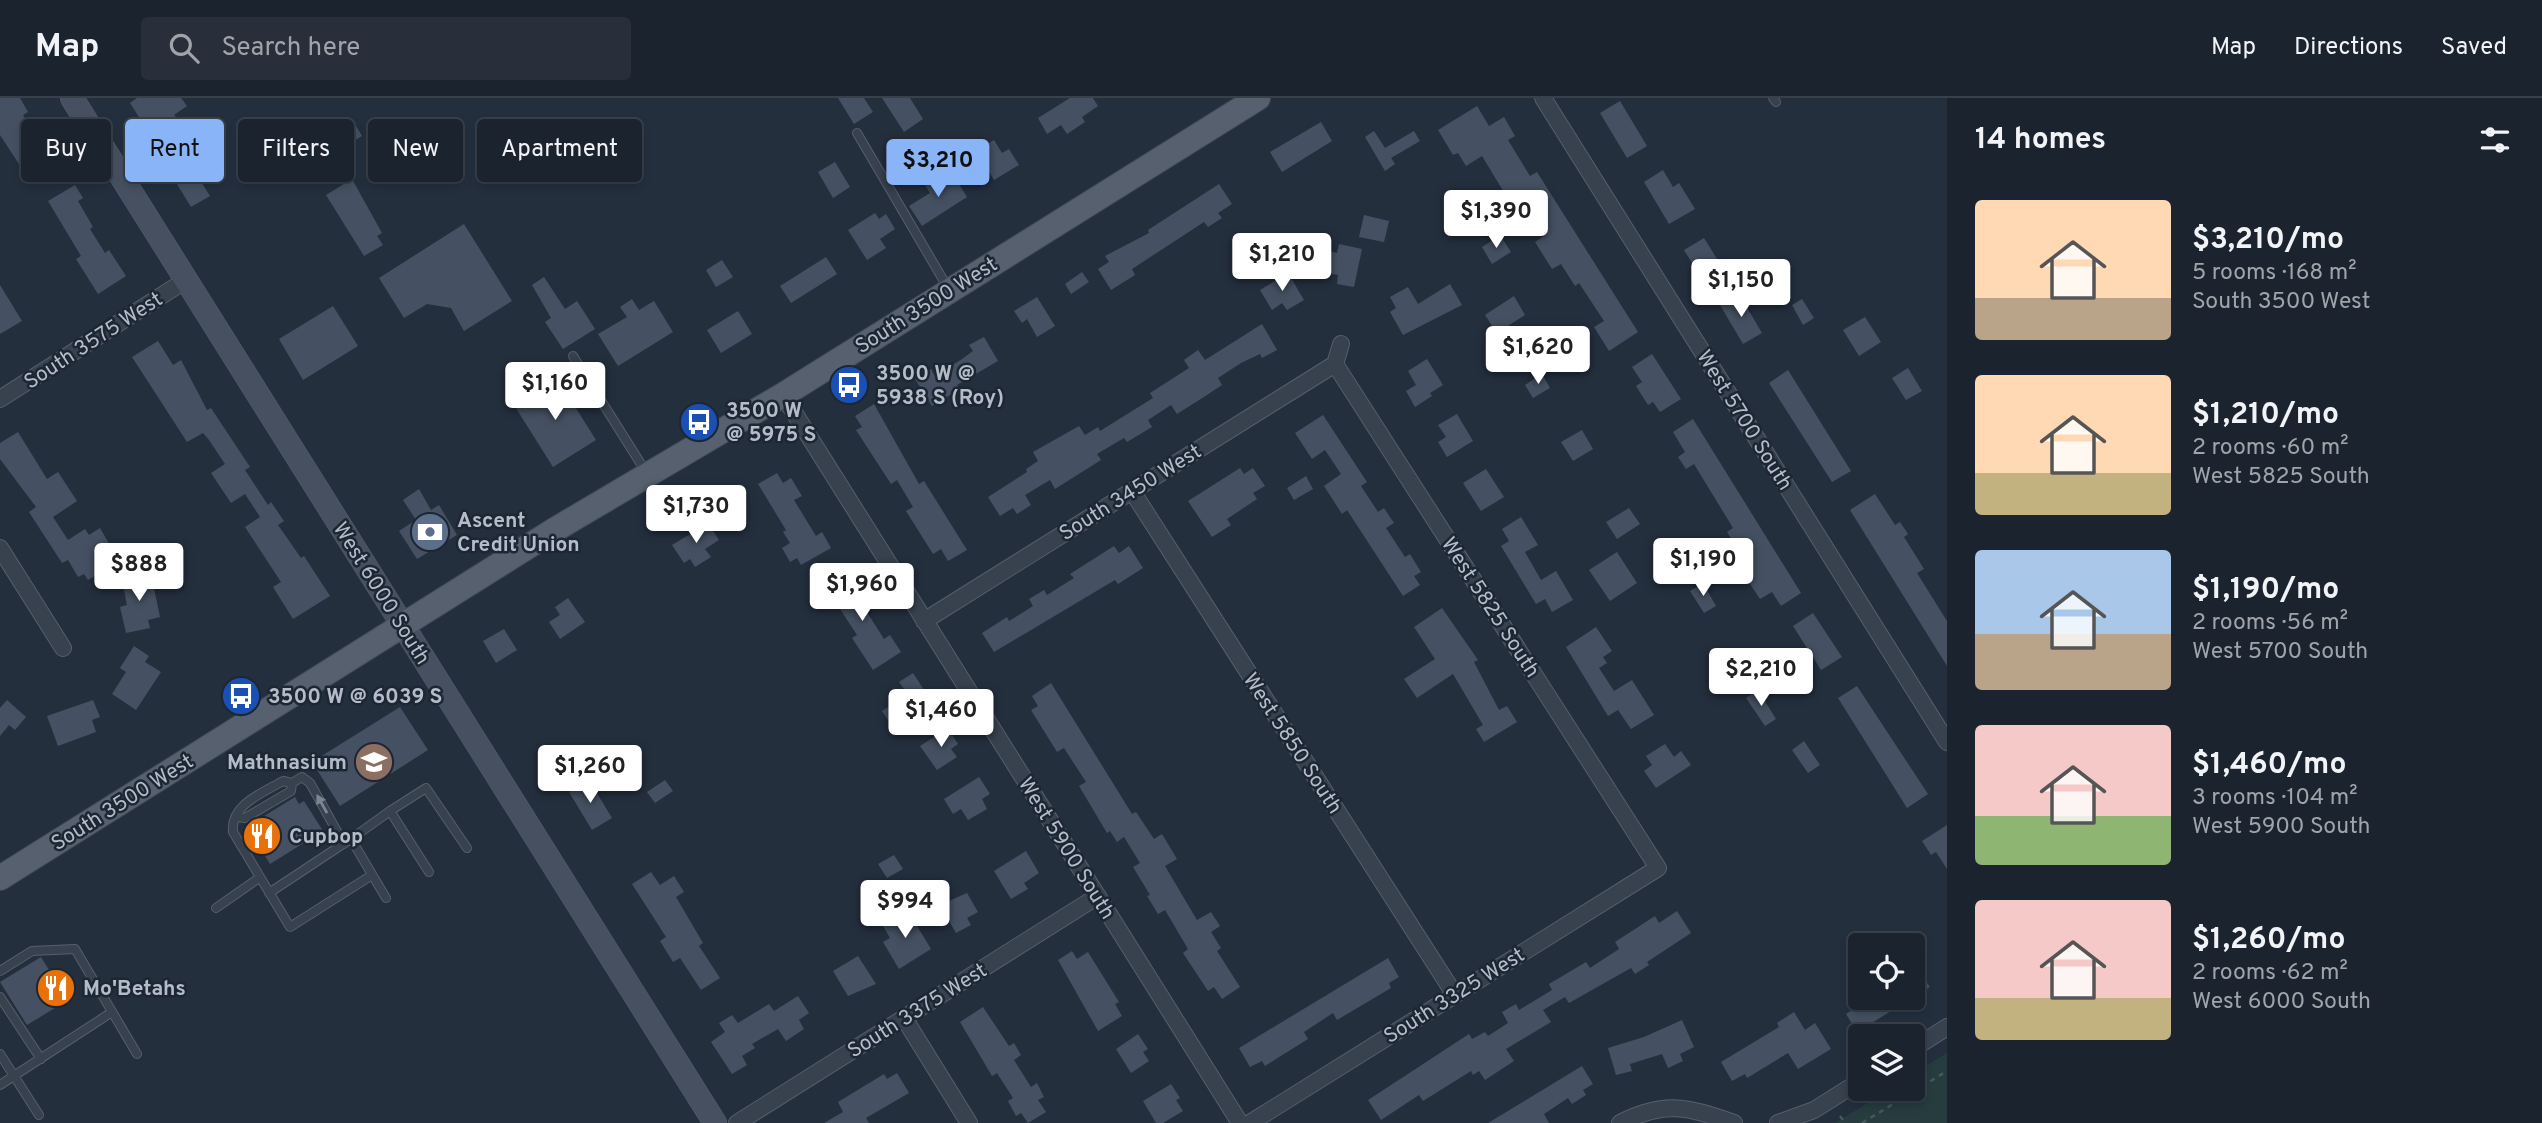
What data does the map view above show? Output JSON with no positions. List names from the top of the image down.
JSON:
{
  "streets": {
    "main road": ["South 3500 West"],
    "street": [
      "South 3575 West",
      "West 5700 South",
      "South 3450 West",
      "West 6000 South",
      "West 5825 South",
      "West 5850 South",
      "West 5900 South",
      "South 3325 West",
      "South 3375 West"
    ]
  },
  "crossings": [
    ["South 3500 West", "West 6000 South"],
    ["South 3500 West", "West 5900 South"],
    ["South 3575 West", "West 6000 South"],
    ["South 3450 West", "West 5825 South"],
    ["South 3450 West", "West 5850 South"],
    ["South 3450 West", "West 5900 South"],
    ["West 5825 South", "South 3325 West"],
    ["West 5850 South", "South 3325 West"],
    ["West 5900 South", "South 3375 West"]
  ],
  "places": {
    "bus stop": ["3500 W @ 5938 S (Roy)", "3500 W @ 5975 S", "3500 W @ 6039 S"],
    "bank": ["Ascent Credit Union"],
    "school or university": ["Mathnasium"],
    "restaurant": ["Cupbop", "Mo'Betahs"]
  },
  "page": {
    "header": "Map",
    "search": "Search here",
    "nav": ["Map", "Directions", "Saved"],
    "heading": "14 homes",
    "chip": [
      "Buy",
      "Rent",
      "Filters",
      "New",
      "Apartment"
    ],
    "price": [
      "$3,210",
      "$1,390",
      "$1,210",
      "$1,150",
      "$1,620",
      "$1,160",
      "$1,730",
      "$1,190",
      "$888",
      "$1,960",
      "$2,210",
      "$1,460",
      "$1,260",
      "$994"
    ],
    "list": [
      {
        "name": "$3,210/mo",
        "note": "5 rooms · 168 m² · South 3500 West"
      },
      {
        "name": "$1,210/mo",
        "note": "2 rooms · 60 m² · West 5825 South"
      },
      {
        "name": "$1,190/mo",
        "note": "2 rooms · 56 m² · West 5700 South"
      },
      {
        "name": "$1,460/mo",
        "note": "3 rooms · 104 m² · West 5900 South"
      },
      {
        "name": "$1,260/mo",
        "note": "2 rooms · 62 m² · West 6000 South"
      }
    ]
  }
}
